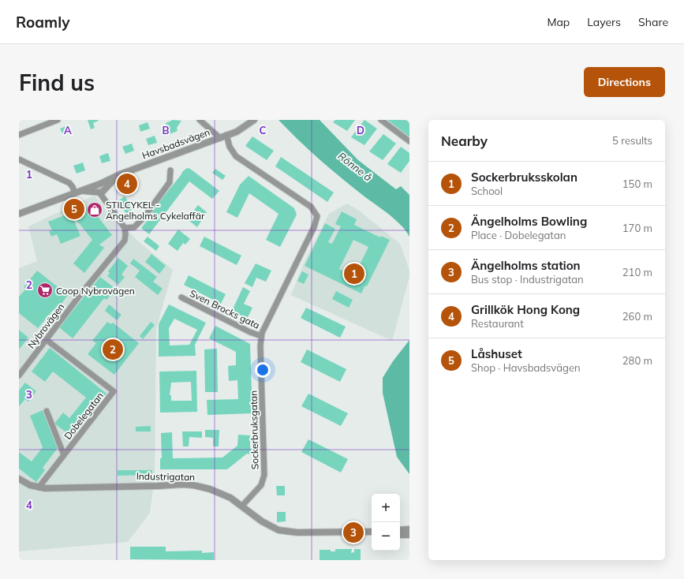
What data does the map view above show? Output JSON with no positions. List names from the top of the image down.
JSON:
{
  "streets": {
    "street": [
      "Havsbadsvägen",
      "Sven Brocks gata",
      "Nybrovägen",
      "Dobelegatan",
      "Sockerbruksgatan",
      "Industrigatan"
    ]
  },
  "crossings": [
    ["Havsbadsvägen", "Sockerbruksgatan"],
    ["Sven Brocks gata", "Sockerbruksgatan"],
    ["Nybrovägen", "Dobelegatan"],
    ["Dobelegatan", "Industrigatan"],
    ["Sockerbruksgatan", "Industrigatan"]
  ],
  "water": ["Rönne å"],
  "places": {
    "shop": ["STILCYKEL - Ängelholms Cykelaffär"],
    "supermarket": ["Coop Nybrovägen"]
  },
  "page": {
    "header": "Roamly",
    "nav": ["Map", "Layers", "Share"],
    "buttons": "Directions",
    "title": "Find us",
    "heading": ["Nearby", "5 results"],
    "list": [
      {
        "mark": "1",
        "name": "Sockerbruksskolan",
        "note": "School",
        "value": "150 m"
      },
      {
        "mark": "2",
        "name": "Ängelholms Bowling",
        "note": "Place · Dobelegatan",
        "value": "170 m"
      },
      {
        "mark": "3",
        "name": "Ängelholms station",
        "note": "Bus stop · Industrigatan",
        "value": "210 m"
      },
      {
        "mark": "4",
        "name": "Grillkök Hong Kong",
        "note": "Restaurant",
        "value": "260 m"
      },
      {
        "mark": "5",
        "name": "Låshuset",
        "note": "Shop · Havsbadsvägen",
        "value": "280 m"
      }
    ],
    "pins": [
      "4",
      "5",
      "1",
      "2",
      "3"
    ],
    "map_buttons": ["+", "−"]
  },
  "grid": {
    "columns": [
      "A",
      "B",
      "C",
      "D"
    ],
    "rows": [
      "1",
      "2",
      "3",
      "4"
    ]
  }
}
